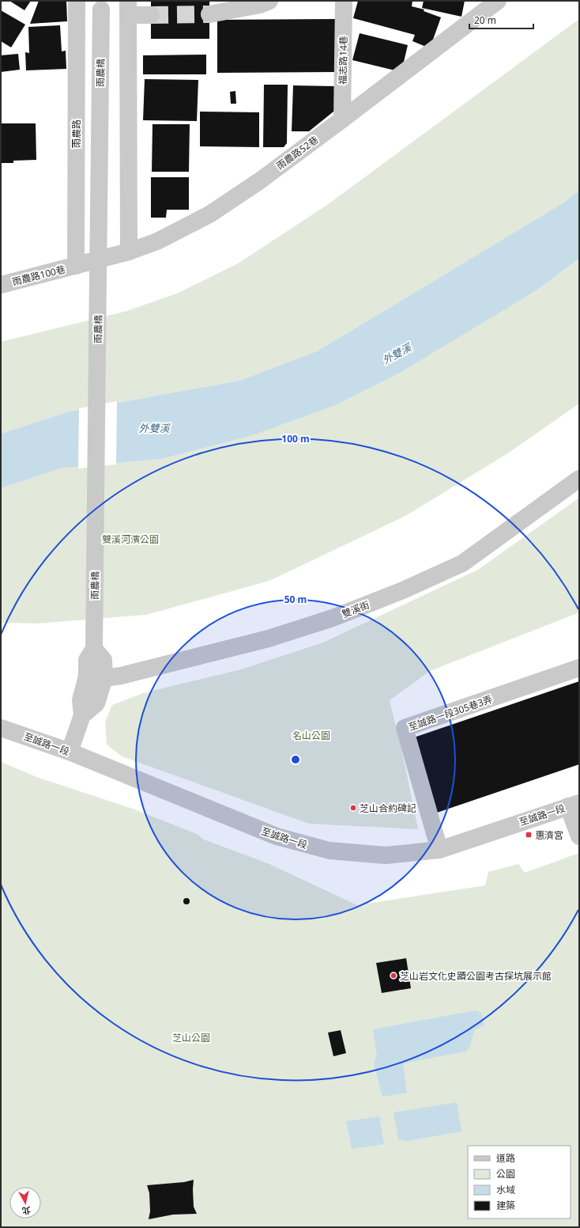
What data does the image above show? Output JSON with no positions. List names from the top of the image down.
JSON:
{
  "streets": {
    "street": [
      "福志路14巷",
      "雨農橋",
      "雨農路",
      "雨農路52巷",
      "雨農路100巷",
      "雙溪街",
      "至誠路一段305巷3弄",
      "至誠路一段"
    ]
  },
  "crossings": [
    ["福志路14巷", "雨農路52巷"],
    ["雨農路", "雨農路52巷"],
    ["雨農路", "雨農路100巷"],
    ["雨農路52巷", "雨農路100巷"],
    ["至誠路一段305巷3弄", "至誠路一段"]
  ],
  "water": ["外雙溪"],
  "parks": ["雙溪河濱公園", "名山公園", "芝山公園"],
  "places": {
    "other": ["芝山合約碑記", "芝山岩文化史蹟公園考古探坑展示館"],
    "transit": ["惠濟宮"]
  },
  "legend": [
    "道路",
    "公園",
    "水域",
    "建築"
  ],
  "scale_bar": "20 m",
  "north": "bottom",
  "rings": ["100 m", "50 m"]
}
